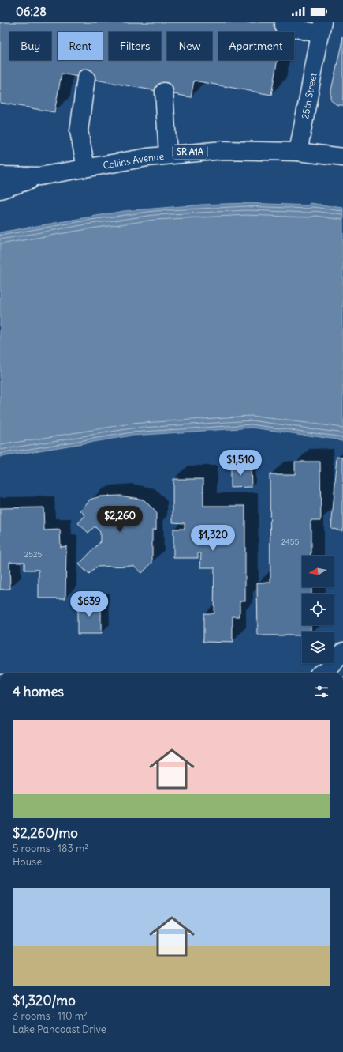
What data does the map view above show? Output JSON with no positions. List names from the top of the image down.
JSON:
{
  "streets": {
    "main road": ["25th Street", "SR A1A", "Collins Avenue"]
  },
  "crossings": [
    ["25th Street", "Collins Avenue"],
    ["SR A1A", "Collins Avenue"]
  ],
  "house_numbers": ["2455", "2525"],
  "north": "left",
  "page": {
    "status": "06:28",
    "chip": [
      "Buy",
      "Rent",
      "Filters",
      "New",
      "Apartment"
    ],
    "price": [
      "$1,510",
      "$2,260",
      "$1,320",
      "$639"
    ],
    "heading": "4 homes",
    "list": [
      {
        "name": "$2,260/mo",
        "note": "5 rooms · 183 m² · House"
      },
      {
        "name": "$1,320/mo",
        "note": "3 rooms · 110 m² · Lake Pancoast Drive"
      }
    ]
  }
}
